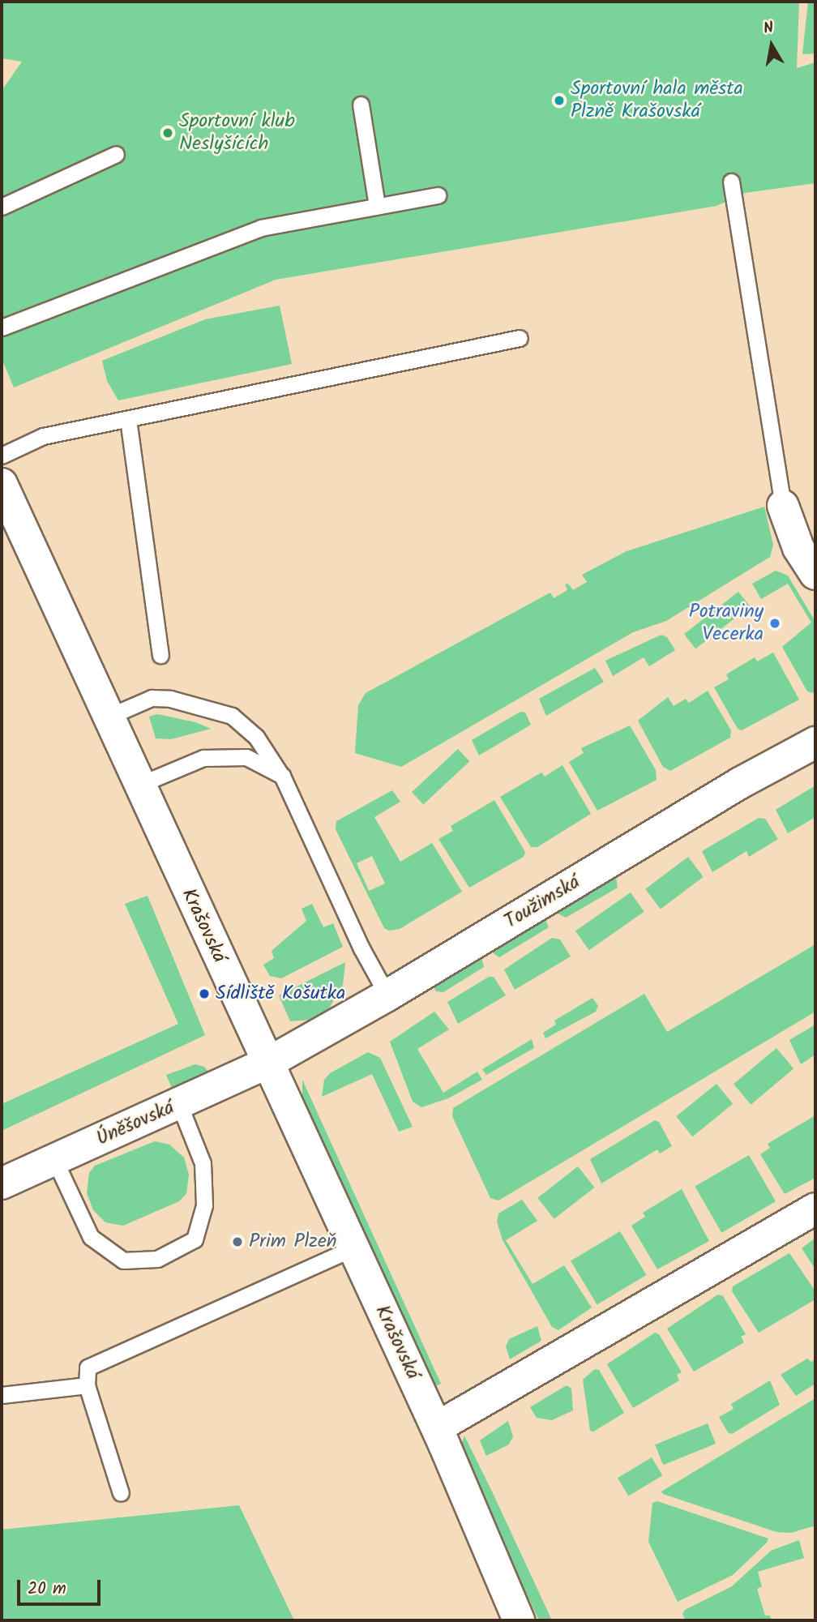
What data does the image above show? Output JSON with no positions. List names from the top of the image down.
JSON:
{
  "streets": {
    "street": ["Toužimská", "Krašovská", "Úněšovská"]
  },
  "crossings": [
    ["Toužimská", "Krašovská"],
    ["Toužimská", "Úněšovská"],
    ["Krašovská", "Úněšovská"]
  ],
  "places": [
    "Sportovní hala města Plzně Krašovská",
    "Sportovní klub Neslyšících",
    "Potraviny Vecerka",
    "Sídliště Košutka",
    "Prim Plzeň"
  ],
  "scale_bar": "20 m",
  "north": "top"
}
